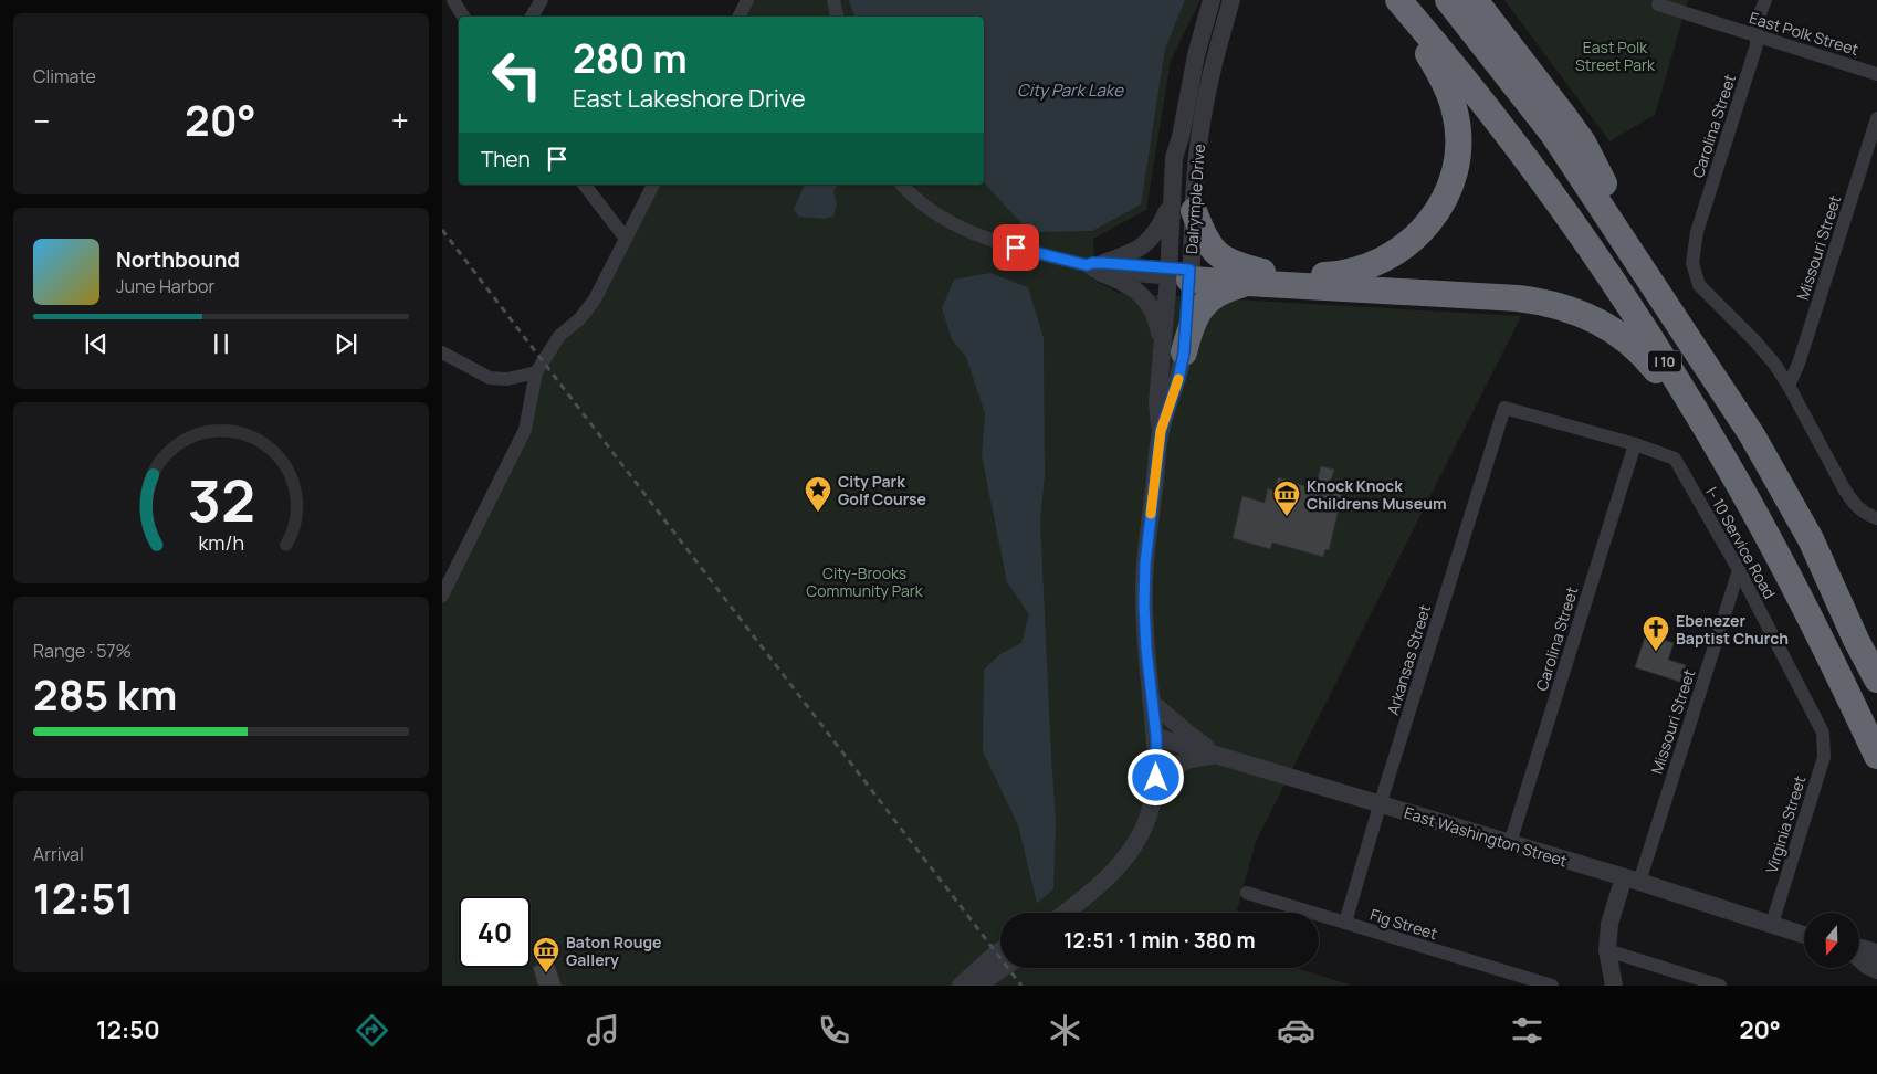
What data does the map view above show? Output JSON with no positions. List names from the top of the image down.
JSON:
{
  "streets": {
    "highway": ["I 10"],
    "street": [
      "East Polk Street",
      "Carolina Street",
      "Dalrymple Drive",
      "Missouri Street",
      "I- 10 Service Road",
      "Arkansas Street",
      "Virginia Street",
      "East Washington Street",
      "Fig Street"
    ]
  },
  "crossings": [
    ["East Polk Street", "Carolina Street"],
    ["Carolina Street", "Missouri Street"],
    ["Carolina Street", "I- 10 Service Road"],
    ["Carolina Street", "Arkansas Street"],
    ["Carolina Street", "East Washington Street"],
    ["Dalrymple Drive", "East Washington Street"],
    ["Missouri Street", "I- 10 Service Road"],
    ["Missouri Street", "East Washington Street"],
    ["I- 10 Service Road", "Arkansas Street"],
    ["I- 10 Service Road", "Virginia Street"],
    ["Arkansas Street", "East Washington Street"],
    ["Arkansas Street", "Fig Street"],
    ["Virginia Street", "East Washington Street"]
  ],
  "water": ["City Park Lake"],
  "parks": ["East Polk Street Park", "City-Brooks Community Park"],
  "places": {
    "place": ["City Park Golf Course"],
    "museum": ["Knock Knock Childrens Museum", "Baton Rouge Gallery"],
    "church": ["Ebenezer Baptist Church"]
  },
  "north": "bottom",
  "page": {
    "tile": [
      "Climate",
      ["Range · 57%", "285 km"],
      ["Arrival", "12:51"]
    ],
    "turn": ["280 m", "East Lakeshore Drive"],
    "heat": ["−", "20°", "+"],
    "then": "Then",
    "song": ["Northbound", "June Harbor"],
    "limit": "40",
    "trip": "12:51 · 1 min · 380 m",
    "tabs": ["12:50", "20°"],
    "gauge": ["32", "km/h"]
  }
}
